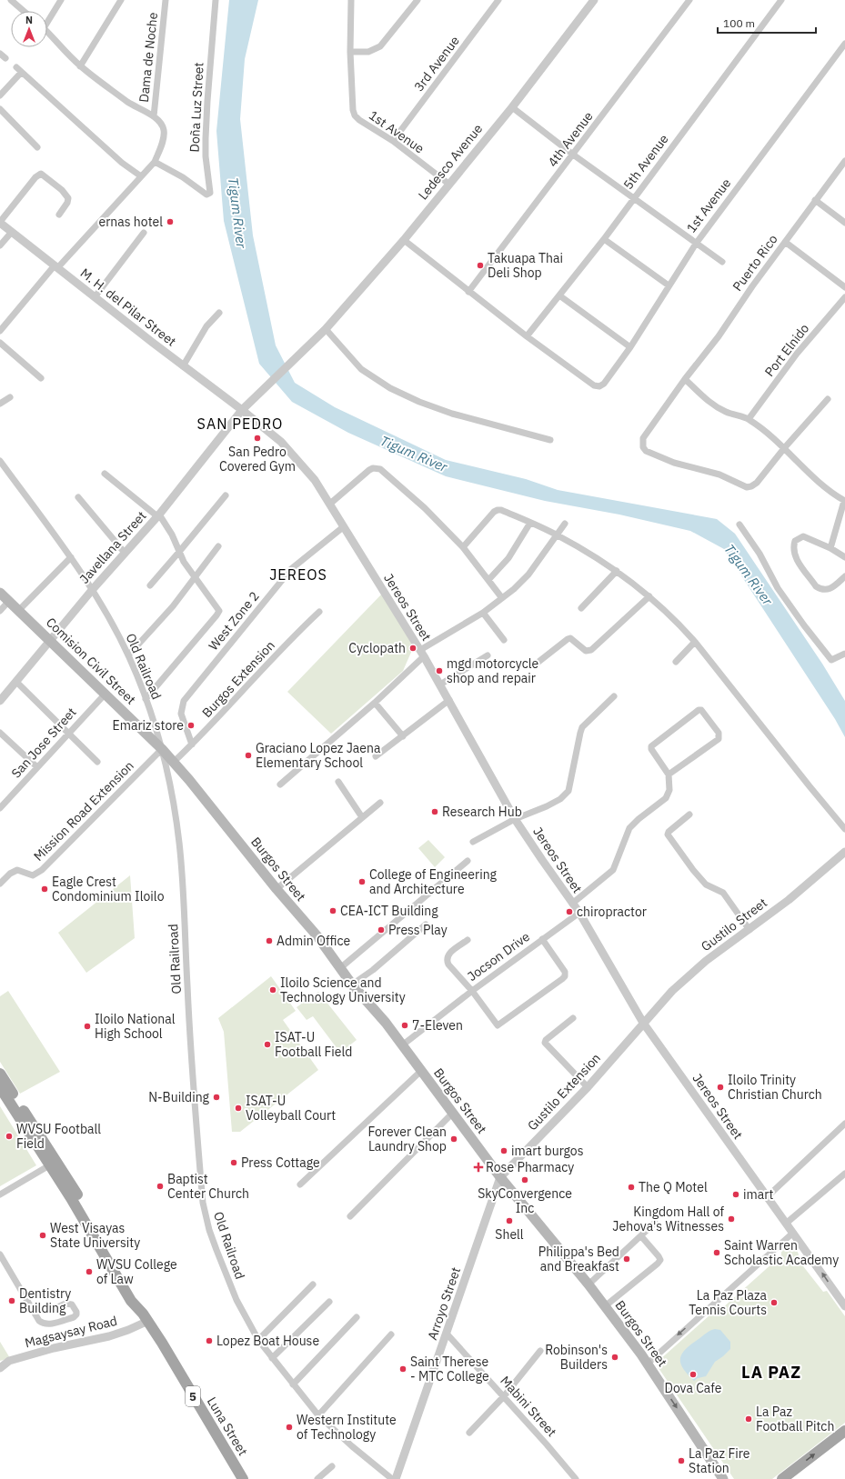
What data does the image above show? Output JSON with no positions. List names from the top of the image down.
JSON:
{
  "streets": {
    "main road": [
      "Comision Civil Street",
      "Burgos Street",
      "5",
      "Luna Street"
    ],
    "street": [
      "Dama de Noche",
      "3rd Avenue",
      "Doña Luz Street",
      "1st Avenue",
      "4th Avenue",
      "Ledesco Avenue",
      "5th Avenue",
      "Puerto Rico",
      "M. H. del Pilar Street",
      "Port Elnido",
      "Javellana Street",
      "Jereos Street",
      "West Zone 2",
      "Old Railroad",
      "Burgos Extension",
      "San Jose Street",
      "Mission Road Extension",
      "Gustilo Street",
      "Jocson Drive",
      "Gustilo Extension",
      "Arroyo Street",
      "Magsaysay Road",
      "Mabini Street"
    ]
  },
  "crossings": [
    ["3rd Avenue", "1st Avenue"],
    ["1st Avenue", "Ledesco Avenue"],
    ["1st Avenue", "5th Avenue"],
    ["Ledesco Avenue", "Javellana Street"],
    ["M. H. del Pilar Street", "Javellana Street"],
    ["M. H. del Pilar Street", "Jereos Street"],
    ["Javellana Street", "Jereos Street"],
    ["Javellana Street", "Comision Civil Street"],
    ["Javellana Street", "Old Railroad"],
    ["Jereos Street", "West Zone 2"],
    ["Jereos Street", "Gustilo Street"],
    ["Jereos Street", "Jocson Drive"],
    ["Jereos Street", "Gustilo Extension"],
    ["West Zone 2", "Burgos Extension"],
    ["Comision Civil Street", "Old Railroad"],
    ["Comision Civil Street", "San Jose Street"],
    ["Comision Civil Street", "Mission Road Extension"],
    ["Comision Civil Street", "Burgos Street"],
    ["Old Railroad", "Mission Road Extension"],
    ["Old Railroad", "Burgos Street"],
    ["Burgos Extension", "Burgos Street"],
    ["Mission Road Extension", "Burgos Street"],
    ["Burgos Street", "Gustilo Extension"],
    ["Burgos Street", "Arroyo Street"],
    ["Gustilo Street", "Gustilo Extension"],
    ["Gustilo Extension", "Arroyo Street"],
    ["Arroyo Street", "Mabini Street"],
    ["Magsaysay Road", "Luna Street"]
  ],
  "districts": ["SAN PEDRO", "JEREOS", "LA PAZ"],
  "water": ["Tigum River"],
  "places": {
    "other": [
      "ernas hotel",
      "Takuapa Thai Deli Shop",
      "San Pedro Covered Gym",
      "Cyclopath",
      "mgd motorcycle shop and repair",
      "Emariz store",
      "Graciano Lopez Jaena Elementary School",
      "Research Hub",
      "College of Engineering and Architecture",
      "Eagle Crest Condominium Iloilo",
      "CEA-ICT Building",
      "chiropractor",
      "Press Play",
      "Admin Office",
      "Iloilo Science and Technology University",
      "7-Eleven",
      "Iloilo National High School",
      "ISAT-U Football Field",
      "Iloilo Trinity Christian Church",
      "N-Building",
      "ISAT-U Volleyball Court",
      "WVSU Football Field",
      "Forever Clean Laundry Shop",
      "imart burgos",
      "Press Cottage",
      "SkyConvergence Inc",
      "Baptist Center Church",
      "The Q Motel",
      "imart",
      "Kingdom Hall of Jehova's Witnesses",
      "Shell",
      "West Visayas State University",
      "Saint Warren Scholastic Academy",
      "Philippa's Bed and Breakfast",
      "WVSU College of Law",
      "Dentistry Building",
      "La Paz Plaza Tennis Courts",
      "Lopez Boat House",
      "Robinson's Builders",
      "Saint Therese - MTC College",
      "Dova Cafe",
      "La Paz Football Pitch",
      "Western Institute of Technology",
      "La Paz Fire Station"
    ],
    "health": ["Rose Pharmacy"]
  },
  "scale_bar": "100 m",
  "north": "top"
}
